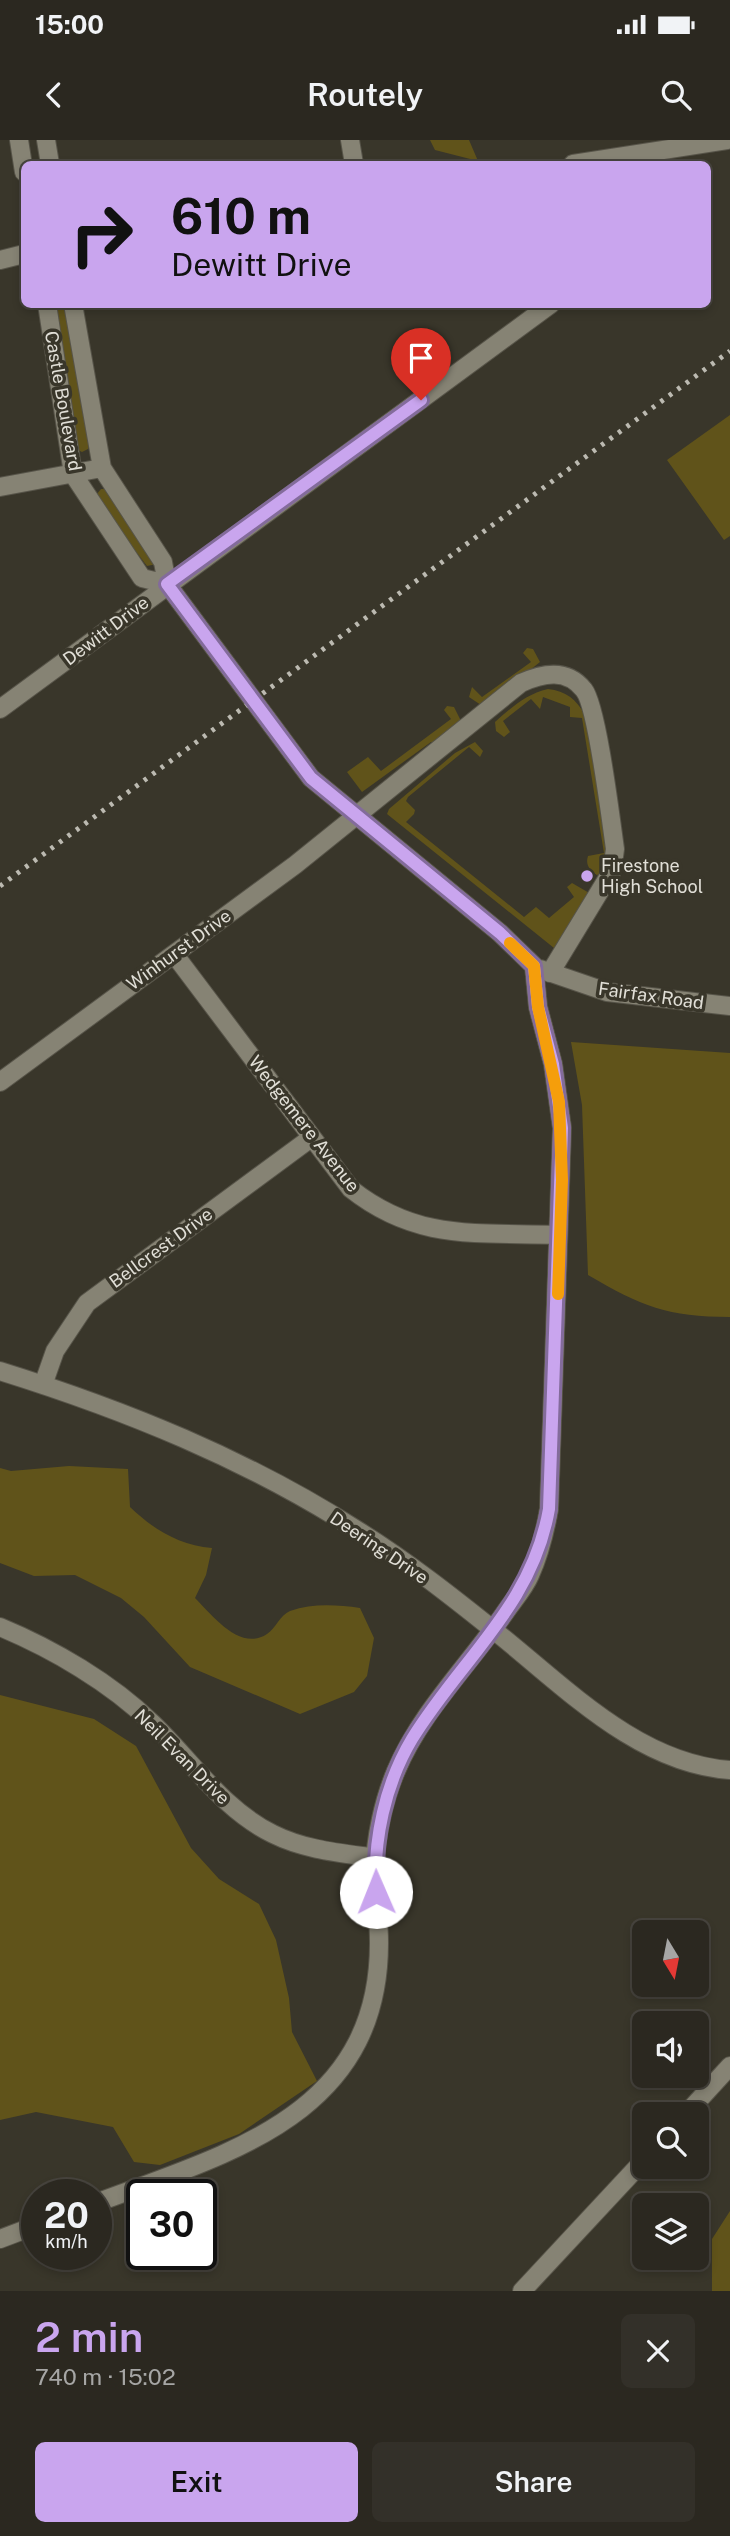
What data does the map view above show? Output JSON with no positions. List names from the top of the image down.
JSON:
{
  "streets": {
    "street": [
      "Castle Boulevard",
      "Dewitt Drive",
      "Winhurst Drive",
      "Fairfax Road",
      "Wedgemere Avenue",
      "Bellcrest Drive",
      "Deering Drive",
      "Neil Evan Drive"
    ]
  },
  "crossings": [
    ["Castle Boulevard", "Dewitt Drive"],
    ["Castle Boulevard", "Winhurst Drive"],
    ["Castle Boulevard", "Fairfax Road"],
    ["Winhurst Drive", "Fairfax Road"],
    ["Winhurst Drive", "Wedgemere Avenue"],
    ["Wedgemere Avenue", "Bellcrest Drive"],
    ["Bellcrest Drive", "Deering Drive"]
  ],
  "places": ["Firestone High School"],
  "north": "bottom",
  "page": {
    "status": "15:00",
    "header": "Routely",
    "turn": ["610 m", "Dewitt Drive"],
    "speed": "20 km/h",
    "limit": "30",
    "heading": ["2 min", "740 m · 15:02"],
    "buttons": ["Exit", "Share"]
  }
}
